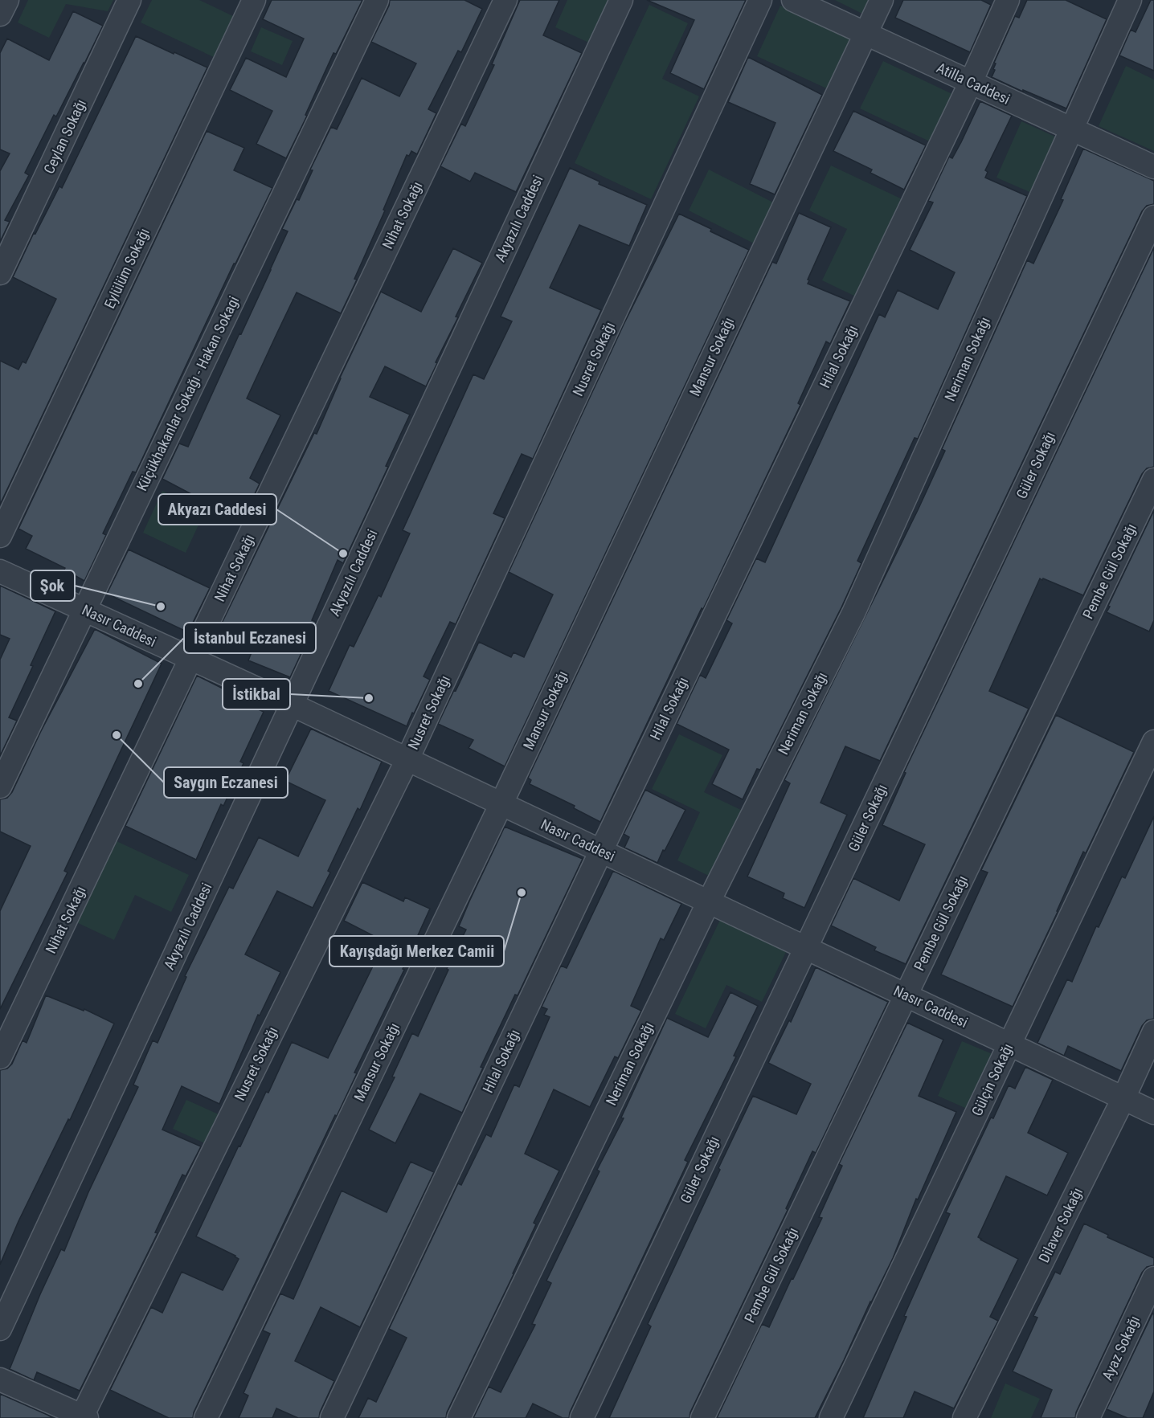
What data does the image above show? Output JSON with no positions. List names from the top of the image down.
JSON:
{
  "streets": {
    "street": [
      "Atilla Caddesi",
      "Ceylan Sokağı",
      "Nihat Sokağı",
      "Akyazılı Caddesi",
      "Eylülüm Sokağı",
      "Mansur Sokağı",
      "Hilal Sokağı",
      "Nusret Sokağı",
      "Neriman Sokağı",
      "Küçükhakanlar Sokağı - Hakan Sokagi",
      "Güler Sokağı",
      "Pembe Gül Sokağı",
      "Nasır Caddesi",
      "Gülçin Sokağı",
      "Dilaver Sokağı",
      "Ayaz Sokağı"
    ]
  },
  "crossings": [
    ["Atilla Caddesi", "Mansur Sokağı"],
    ["Atilla Caddesi", "Hilal Sokağı"],
    ["Atilla Caddesi", "Neriman Sokağı"],
    ["Nihat Sokağı", "Nasır Caddesi"],
    ["Akyazılı Caddesi", "Nasır Caddesi"],
    ["Mansur Sokağı", "Nasır Caddesi"],
    ["Hilal Sokağı", "Nasır Caddesi"],
    ["Nusret Sokağı", "Nasır Caddesi"],
    ["Neriman Sokağı", "Nasır Caddesi"],
    ["Küçükhakanlar Sokağı - Hakan Sokagi", "Nasır Caddesi"],
    ["Güler Sokağı", "Nasır Caddesi"],
    ["Pembe Gül Sokağı", "Nasır Caddesi"],
    ["Nasır Caddesi", "Gülçin Sokağı"],
    ["Nasır Caddesi", "Dilaver Sokağı"]
  ],
  "places": [
    "Akyazı Caddesi",
    "Şok",
    "İstanbul Eczanesi",
    "İstikbal",
    "Saygın Eczanesi",
    "Kayışdağı Merkez Camii"
  ]
}
